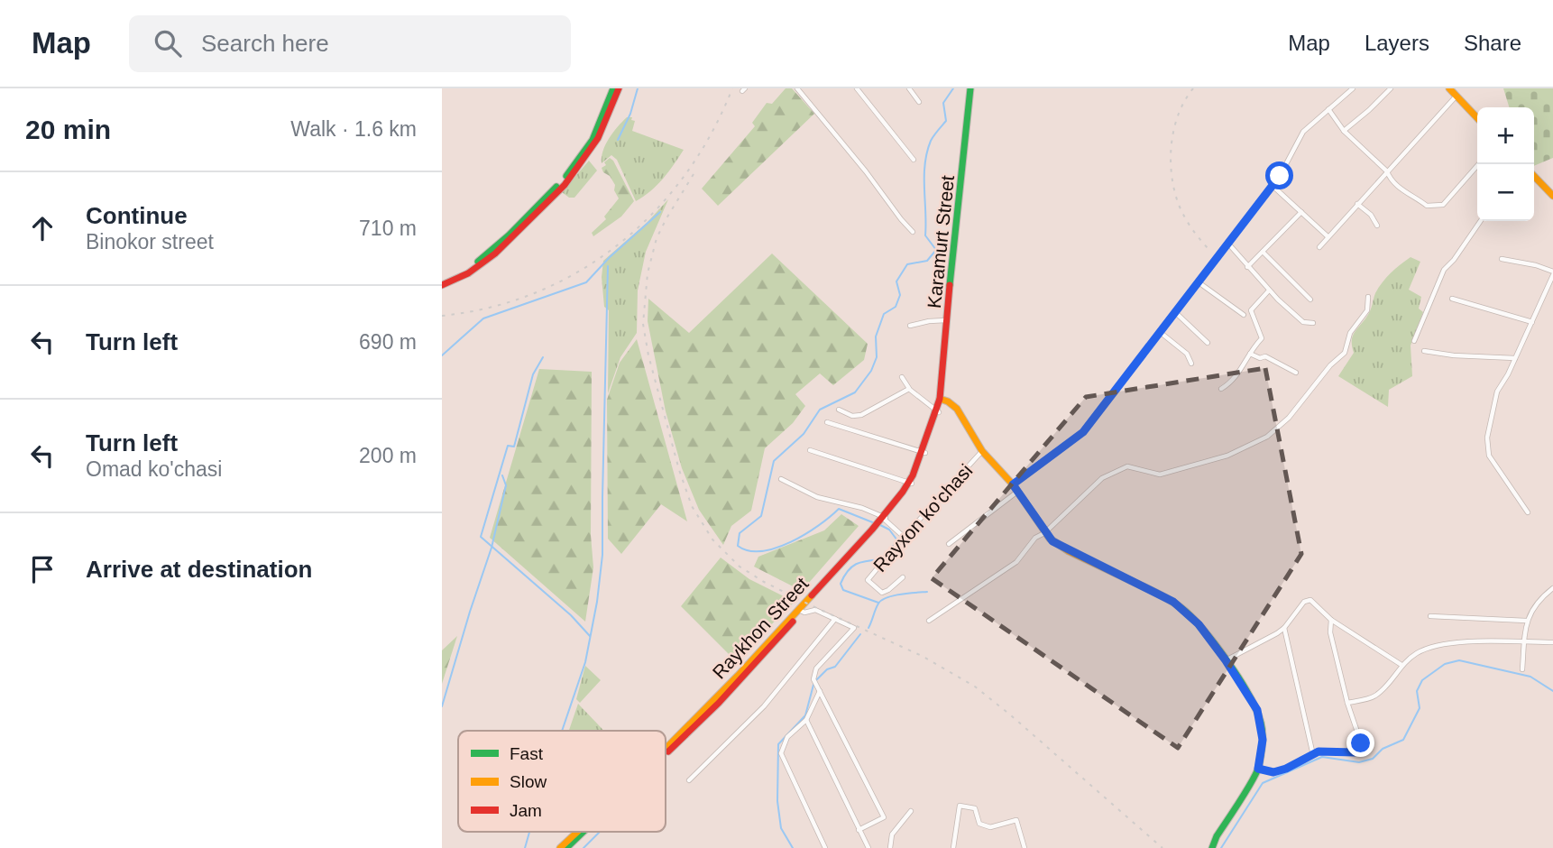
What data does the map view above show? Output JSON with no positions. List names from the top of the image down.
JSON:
{
  "streets": {
    "main road": ["Karamurt Street", "Raykhon Street"],
    "street": ["Rayxon ko'chasi"]
  },
  "crossings": [
    ["Karamurt Street", "Raykhon Street"]
  ],
  "legend": ["Fast", "Slow", "Jam"],
  "page": {
    "header": "Map",
    "search": "Search here",
    "nav": ["Map", "Layers", "Share"],
    "heading": ["20 min", "Walk · 1.6 km"],
    "map_buttons": ["+", "−"],
    "list": [
      ["Continue", "Binokor street", "710 m"],
      ["Turn left", "690 m"],
      ["Turn left", "Omad ko'chasi", "200 m"],
      "Arrive at destination"
    ]
  }
}
